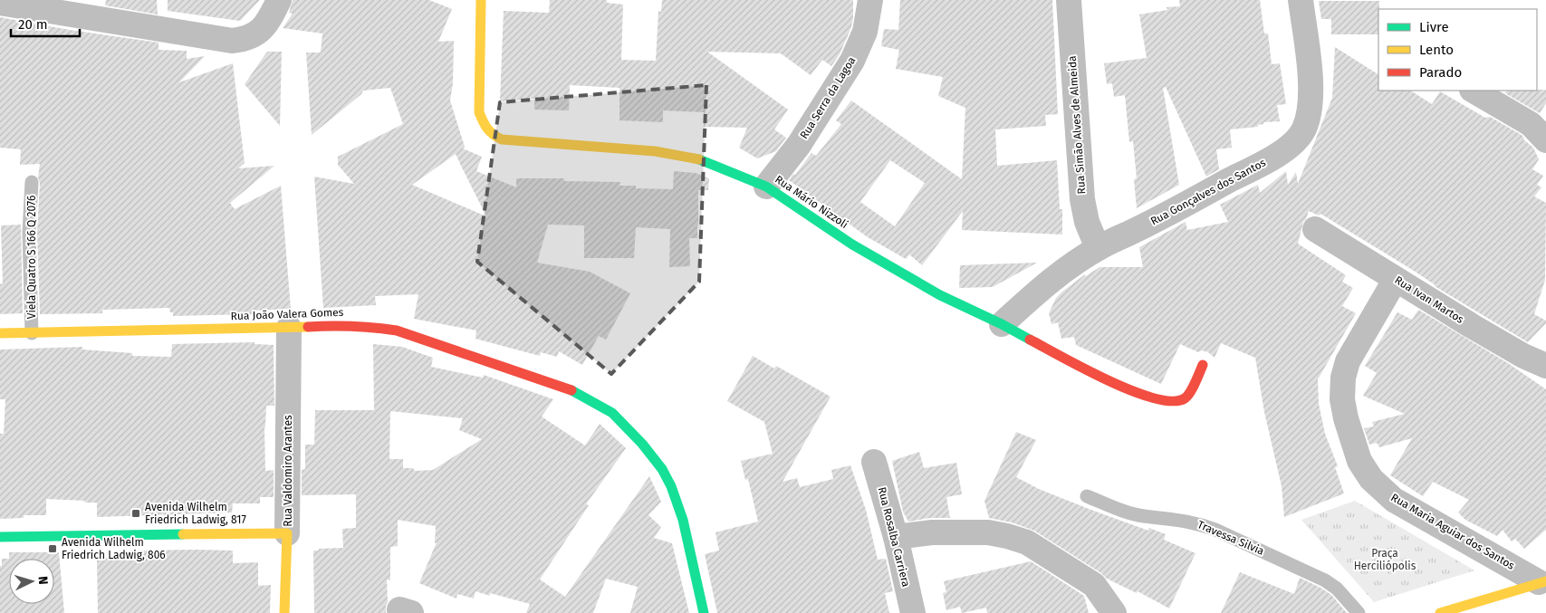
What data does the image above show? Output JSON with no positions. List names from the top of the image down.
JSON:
{
  "streets": {
    "street": [
      "Rua Serra da Lagoa",
      "Rua Simão Alves de Almeida",
      "Rua Gonçalves dos Santos",
      "Rua Mário Nizzoli",
      "Rua Ivan Martos",
      "Rua João Valera Gomes",
      "Rua Valdomiro Arantes",
      "Rua Maria Aguiar dos Santos",
      "Rua Rosalba Carriera"
    ],
    "lane": ["Viela Quatro S 166 Q 2076", "Travessa Silvia"]
  },
  "crossings": [
    ["Rua Serra da Lagoa", "Rua Mário Nizzoli"],
    ["Rua Simão Alves de Almeida", "Rua Gonçalves dos Santos"],
    ["Rua Gonçalves dos Santos", "Rua Mário Nizzoli"],
    ["Viela Quatro S 166 Q 2076", "Rua João Valera Gomes"],
    ["Rua Ivan Martos", "Rua Maria Aguiar dos Santos"],
    ["Rua João Valera Gomes", "Rua Valdomiro Arantes"]
  ],
  "parks": ["Praça Herciliópolis"],
  "places": {
    "transit": ["Avenida Wilhelm Friedrich Ladwig, 817", "Avenida Wilhelm Friedrich Ladwig, 806"]
  },
  "legend": ["Livre", "Lento", "Parado"],
  "scale_bar": "20 m",
  "north": "right"
}
